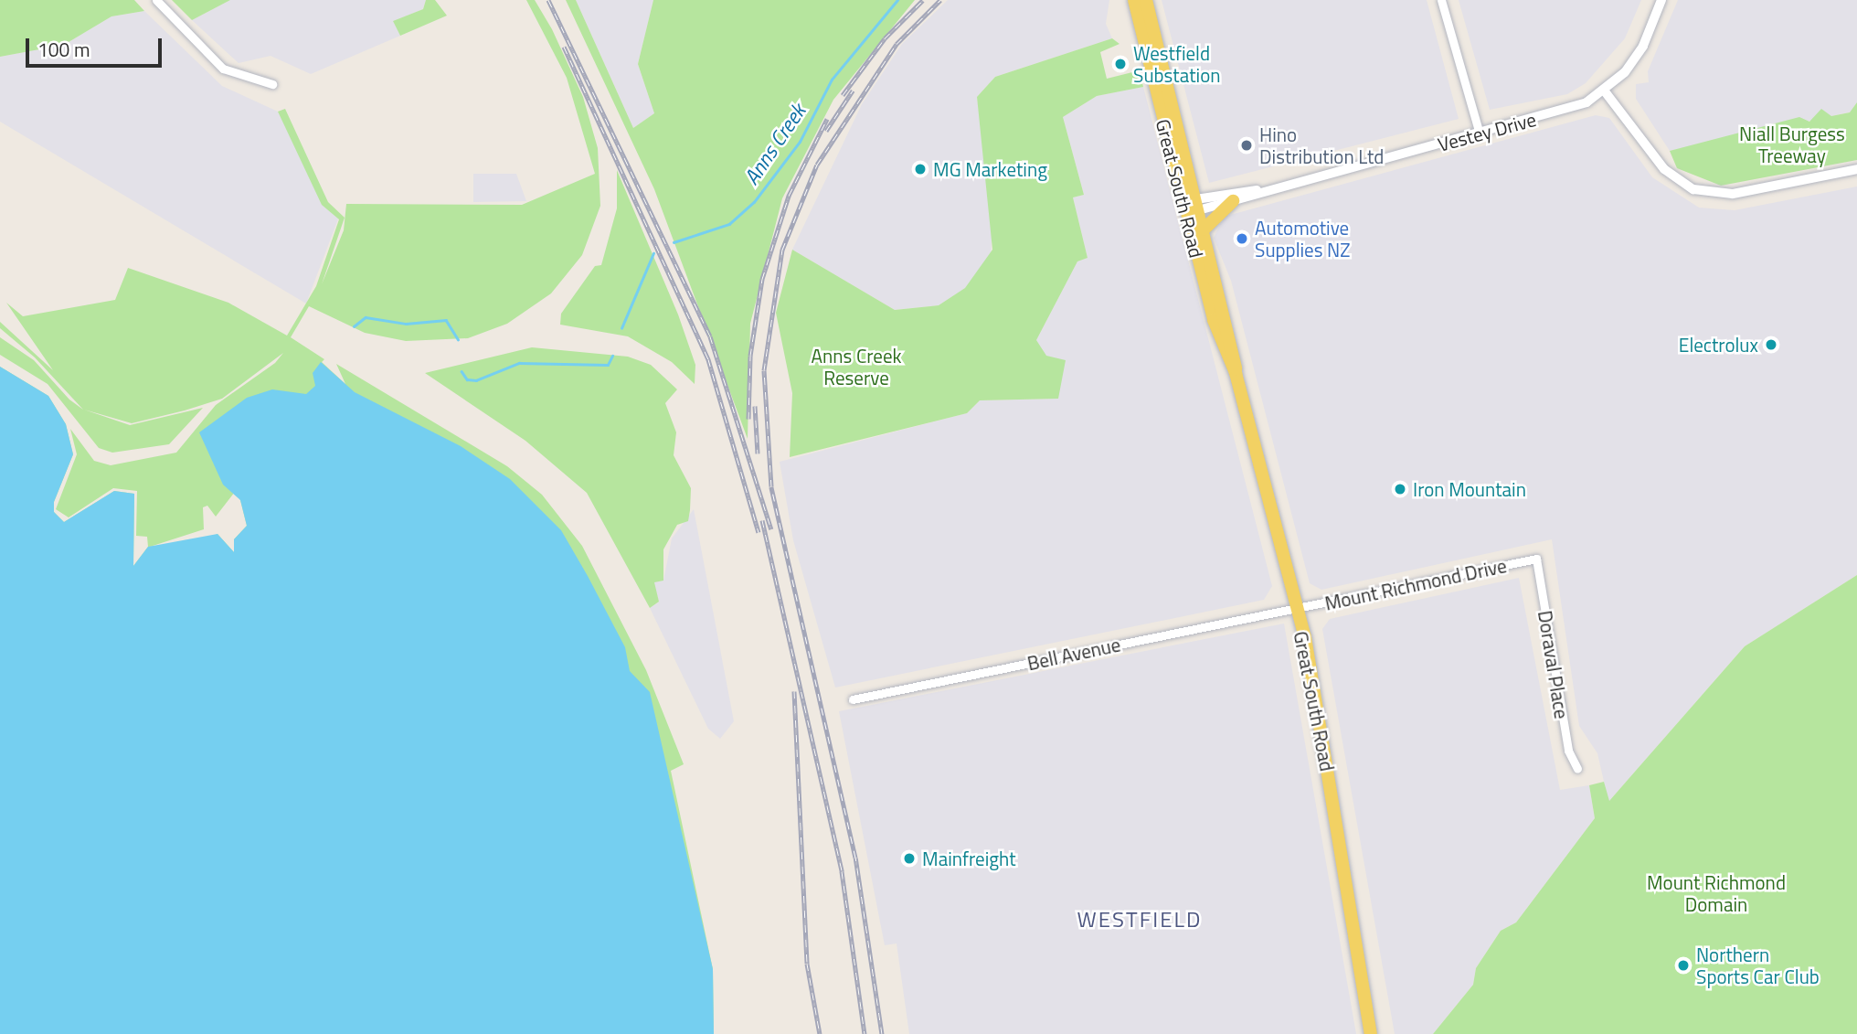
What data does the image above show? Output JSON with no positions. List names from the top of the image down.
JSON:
{
  "streets": {
    "main road": ["Great South Road"],
    "street": [
      "Vestey Drive",
      "Mount Richmond Drive",
      "Bell Avenue",
      "Doraval Place"
    ]
  },
  "crossings": [
    ["Vestey Drive", "Great South Road"],
    ["Great South Road", "Mount Richmond Drive"],
    ["Great South Road", "Bell Avenue"],
    ["Mount Richmond Drive", "Bell Avenue"],
    ["Mount Richmond Drive", "Doraval Place"]
  ],
  "districts": ["WESTFIELD"],
  "water": ["Anns Creek"],
  "parks": ["Niall Burgess Treeway", "Anns Creek Reserve", "Mount Richmond Domain"],
  "places": [
    "Westfield Substation",
    "Hino Distribution Ltd",
    "MG Marketing",
    "Automotive Supplies NZ",
    "Electrolux",
    "Iron Mountain",
    "Mainfreight",
    "Northern Sports Car Club"
  ],
  "scale_bar": "100 m"
}
